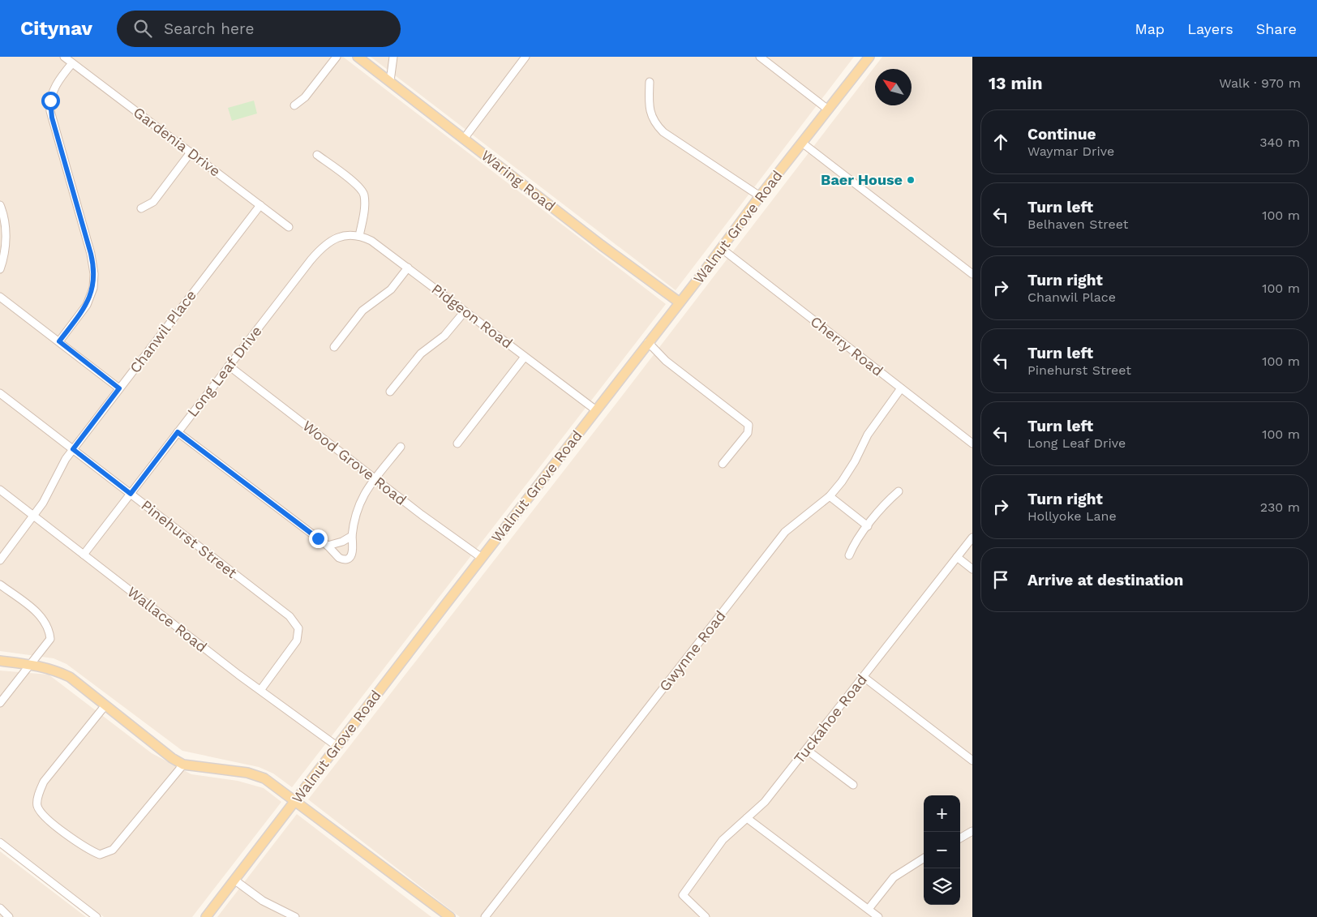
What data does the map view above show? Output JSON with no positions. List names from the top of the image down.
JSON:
{
  "streets": {
    "main road": ["Waring Road", "Walnut Grove Road"],
    "street": [
      "Gardenia Drive",
      "Pidgeon Road",
      "Chanwil Place",
      "Cherry Road",
      "Long Leaf Drive",
      "Wood Grove Road",
      "Pinehurst Street",
      "Wallace Road",
      "Gwynne Road",
      "Tuckahoe Road"
    ]
  },
  "crossings": [
    ["Gardenia Drive", "Chanwil Place"],
    ["Waring Road", "Walnut Grove Road"],
    ["Walnut Grove Road", "Pidgeon Road"],
    ["Walnut Grove Road", "Cherry Road"],
    ["Walnut Grove Road", "Wood Grove Road"],
    ["Walnut Grove Road", "Wallace Road"],
    ["Pidgeon Road", "Long Leaf Drive"],
    ["Chanwil Place", "Pinehurst Street"],
    ["Chanwil Place", "Wallace Road"],
    ["Cherry Road", "Gwynne Road"],
    ["Long Leaf Drive", "Wood Grove Road"],
    ["Long Leaf Drive", "Pinehurst Street"],
    ["Long Leaf Drive", "Wallace Road"],
    ["Pinehurst Street", "Wallace Road"]
  ],
  "places": ["Baer House"],
  "north": "top left",
  "page": {
    "header": "Citynav",
    "search": "Search here",
    "nav": ["Map", "Layers", "Share"],
    "heading": ["13 min", "Walk · 970 m"],
    "list": [
      ["Continue", "Waymar Drive", "340 m"],
      ["Turn left", "Belhaven Street", "100 m"],
      ["Turn right", "Chanwil Place", "100 m"],
      ["Turn left", "Pinehurst Street", "100 m"],
      ["Turn left", "Long Leaf Drive", "100 m"],
      ["Turn right", "Hollyoke Lane", "230 m"],
      "Arrive at destination"
    ],
    "map_buttons": ["+", "−"]
  }
}
